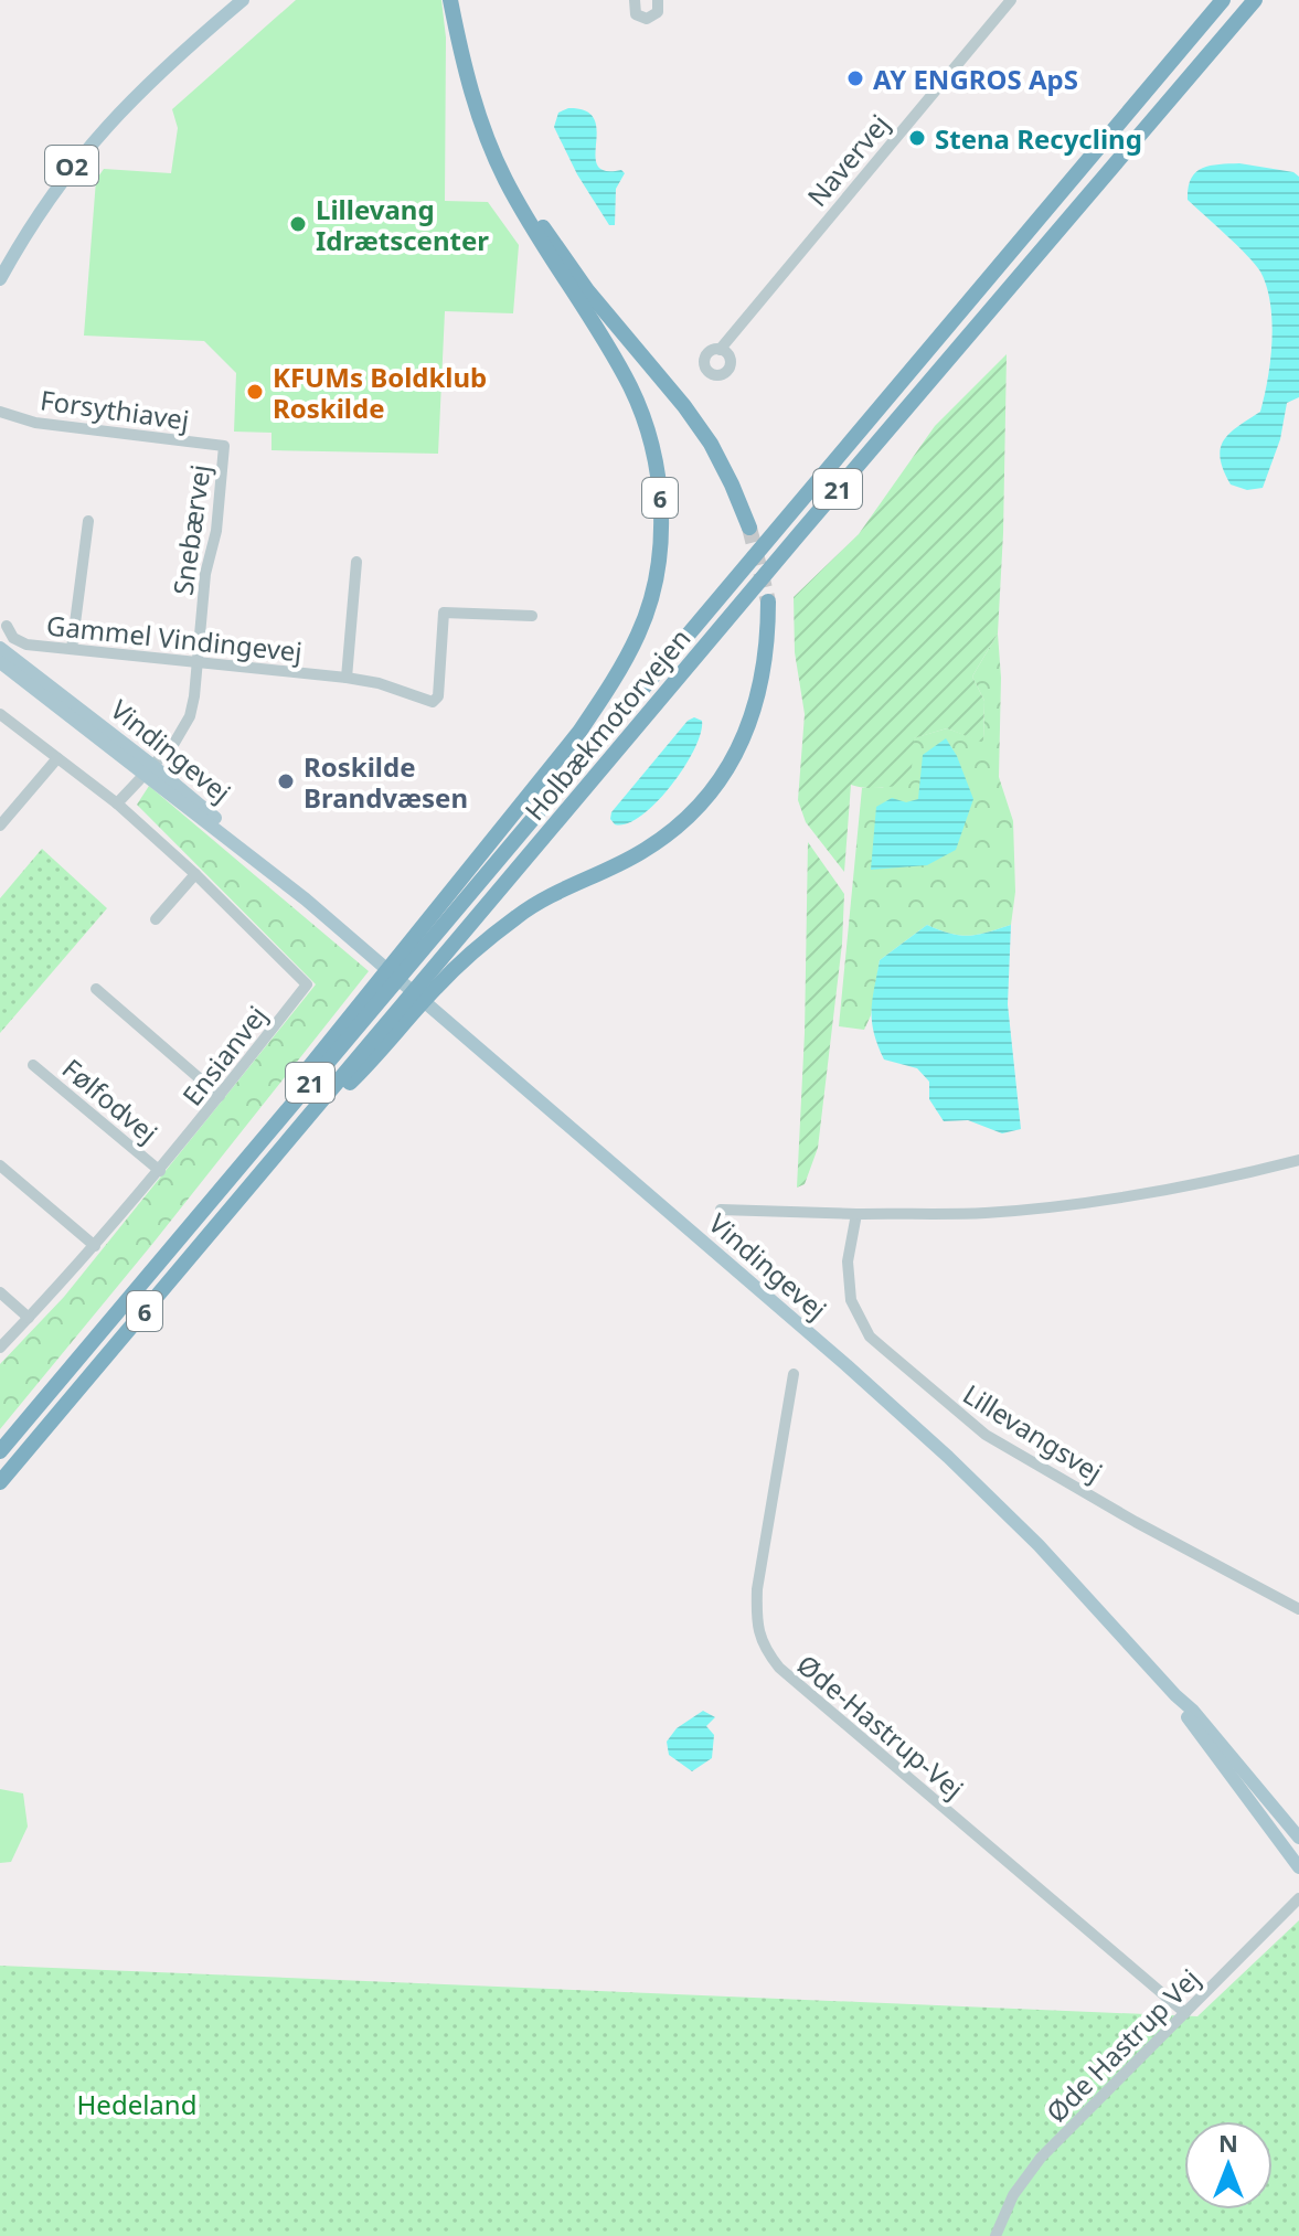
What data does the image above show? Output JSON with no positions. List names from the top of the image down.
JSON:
{
  "streets": {
    "highway": ["21", "6", "Holbækmotorvejen"],
    "main road": ["O2", "Vindingevej"],
    "street": [
      "Navervej",
      "Forsythiavej",
      "Snebærvej",
      "Gammel Vindingevej",
      "Ensianvej",
      "Følfodvej",
      "Lillevangsvej",
      "Øde-Hastrup-Vej",
      "Øde Hastrup Vej"
    ]
  },
  "crossings": [
    ["Forsythiavej", "Snebærvej"],
    ["6", "Holbækmotorvejen"],
    ["Snebærvej", "Gammel Vindingevej"],
    ["Snebærvej", "Vindingevej"],
    ["Snebærvej", "Ensianvej"],
    ["Ensianvej", "Følfodvej"],
    ["Øde-Hastrup-Vej", "Øde Hastrup Vej"]
  ],
  "parks": ["Hedeland"],
  "places": [
    "AY ENGROS ApS",
    "Stena Recycling",
    "Lillevang Idrætscenter",
    "KFUMs Boldklub Roskilde",
    "Roskilde Brandvæsen"
  ],
  "north": "top"
}
